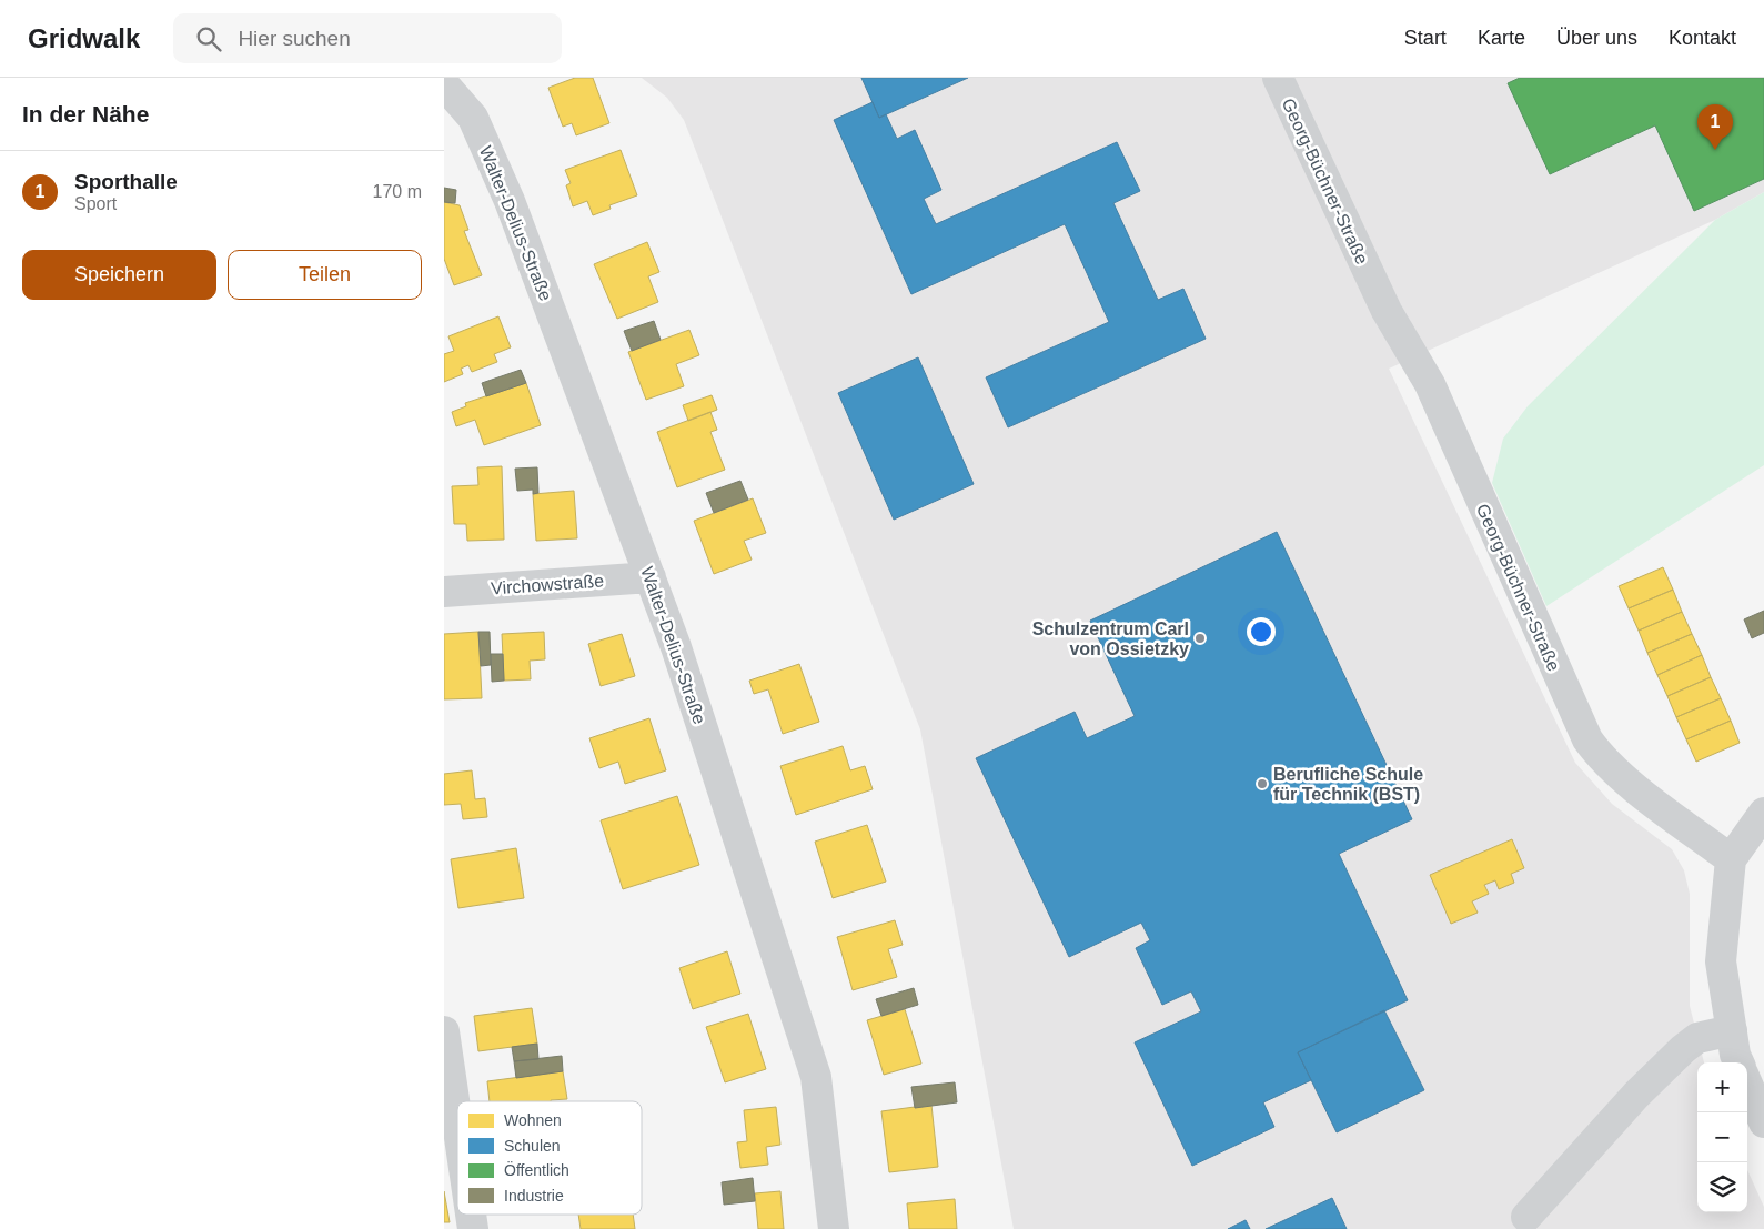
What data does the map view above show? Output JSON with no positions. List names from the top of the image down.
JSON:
{
  "streets": {
    "street": ["Georg-Büchner-Straße", "Walter-Delius-Straße", "Virchowstraße"]
  },
  "crossings": [
    ["Walter-Delius-Straße", "Virchowstraße"]
  ],
  "places": ["Schulzentrum Carl von Ossietzky", "Berufliche Schule für Technik (BST)"],
  "legend": [
    "Wohnen",
    "Schulen",
    "Öffentlich",
    "Industrie"
  ],
  "page": {
    "header": "Gridwalk",
    "search": "Hier suchen",
    "nav": [
      "Start",
      "Karte",
      "Über uns",
      "Kontakt"
    ],
    "heading": "In der Nähe",
    "pins": "1",
    "list": [
      {
        "mark": "1",
        "name": "Sporthalle",
        "note": "Sport",
        "value": "170 m"
      }
    ],
    "buttons": ["Speichern", "Teilen"],
    "map_buttons": ["+", "−"]
  }
}
